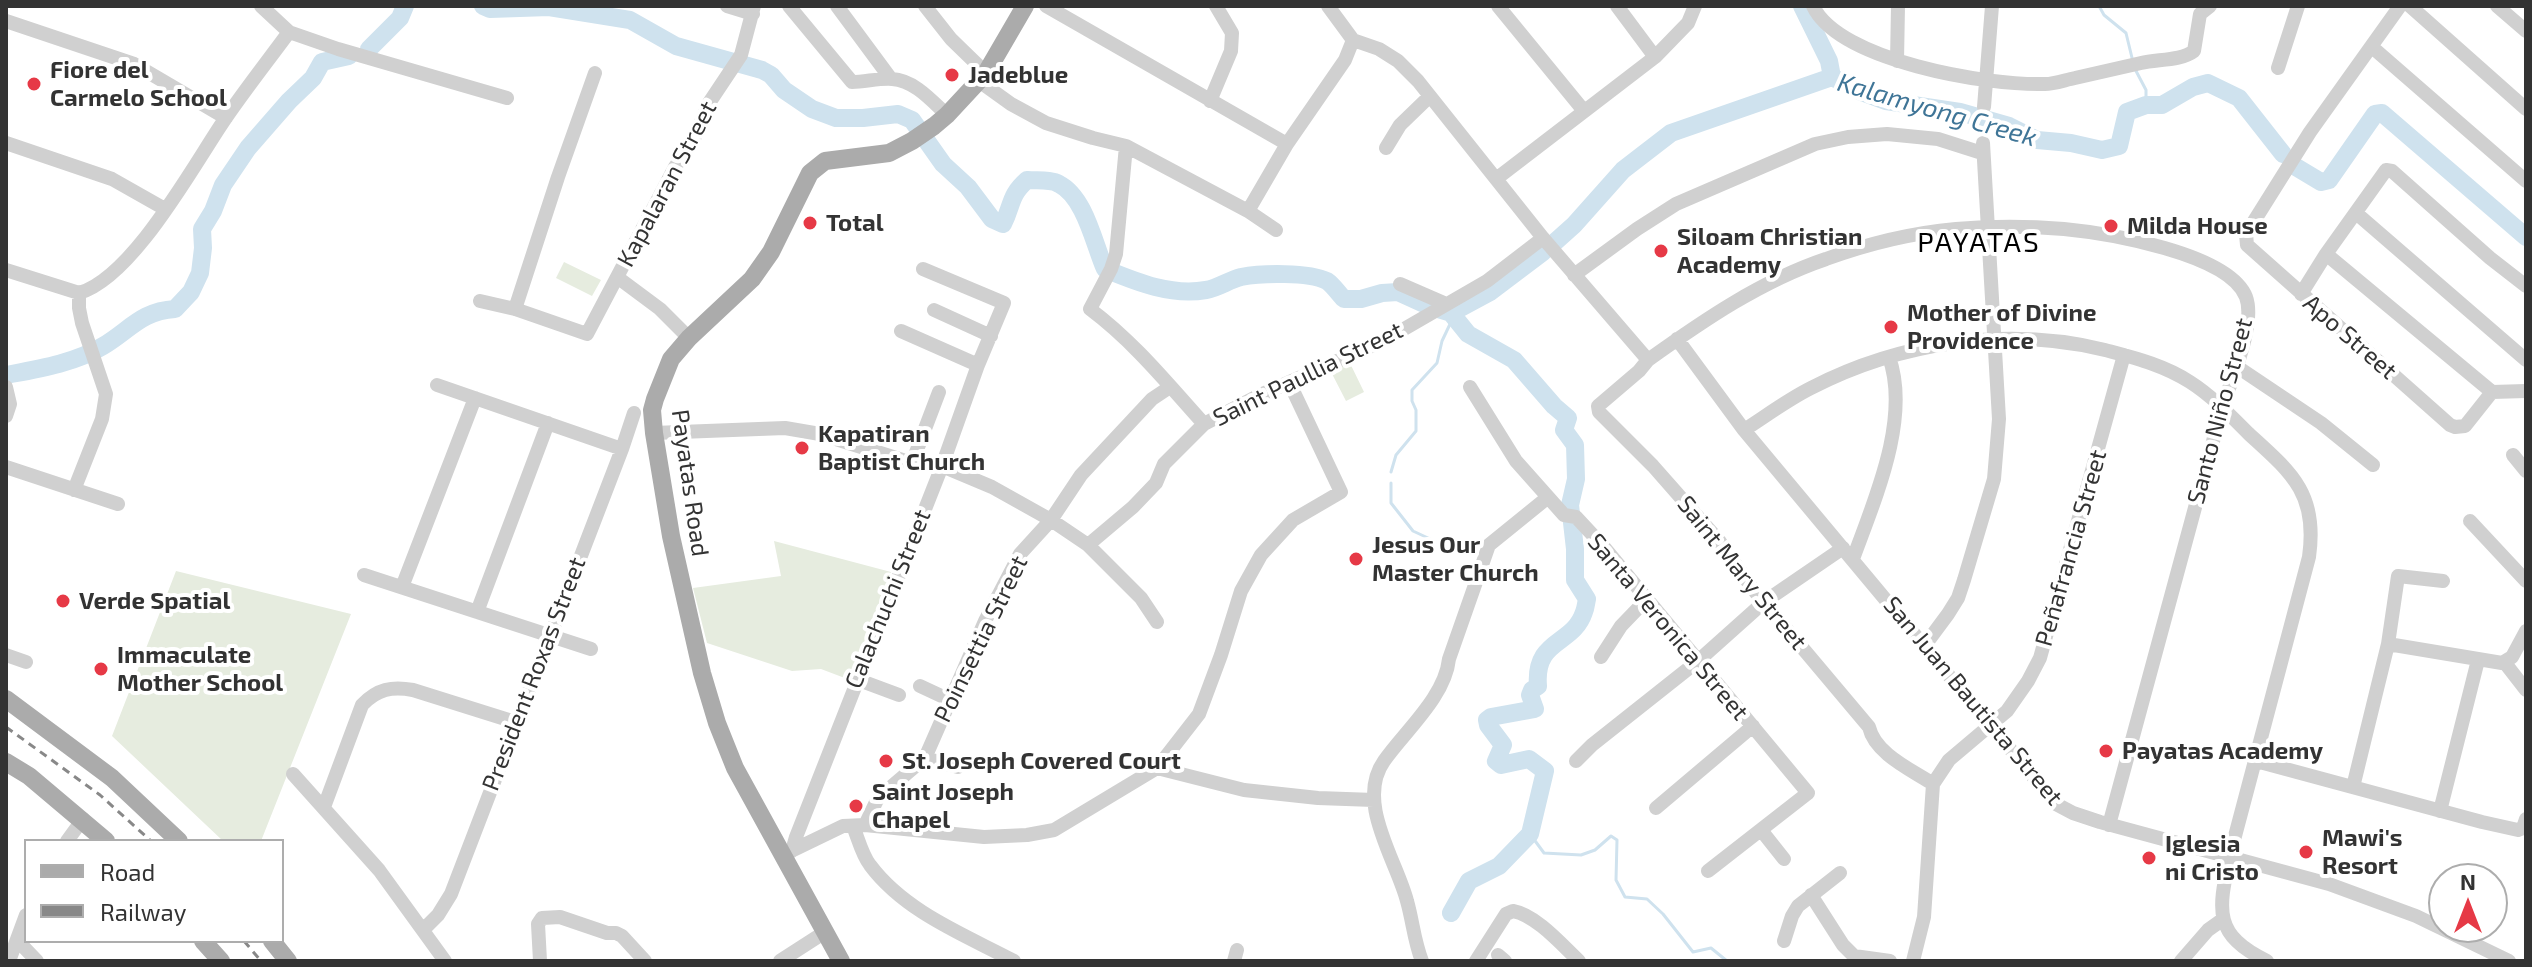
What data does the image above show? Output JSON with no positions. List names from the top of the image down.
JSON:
{
  "streets": {
    "main road": ["Payatas Road"],
    "street": [
      "Kapalaran Street",
      "Apo Street",
      "Saint Paullia Street",
      "Santo Niño Street",
      "Peñafrancia Street",
      "Saint Mary Street",
      "Calachuchi Street",
      "Santa Veronica Street",
      "Poinsettia Street",
      "President Roxas Street",
      "San Juan Bautista Street"
    ]
  },
  "crossings": [
    ["Kapalaran Street", "Payatas Road"],
    ["Santo Niño Street", "Saint Mary Street"],
    ["Santo Niño Street", "San Juan Bautista Street"],
    ["Payatas Road", "Calachuchi Street"],
    ["Peñafrancia Street", "Saint Mary Street"],
    ["Peñafrancia Street", "San Juan Bautista Street"]
  ],
  "districts": ["PAYATAS"],
  "water": ["Kalamyong Creek"],
  "places": [
    "Jadeblue",
    "Fiore del Carmelo School",
    "Total",
    "Milda House",
    "Siloam Christian Academy",
    "Mother of Divine Providence",
    "Kapatiran Baptist Church",
    "Jesus Our Master Church",
    "Verde Spatial",
    "Immaculate Mother School",
    "Payatas Academy",
    "St. Joseph Covered Court",
    "Saint Joseph Chapel",
    "Mawi's Resort",
    "Iglesia ni Cristo"
  ],
  "legend": ["Road", "Railway"],
  "north": "top"
}
